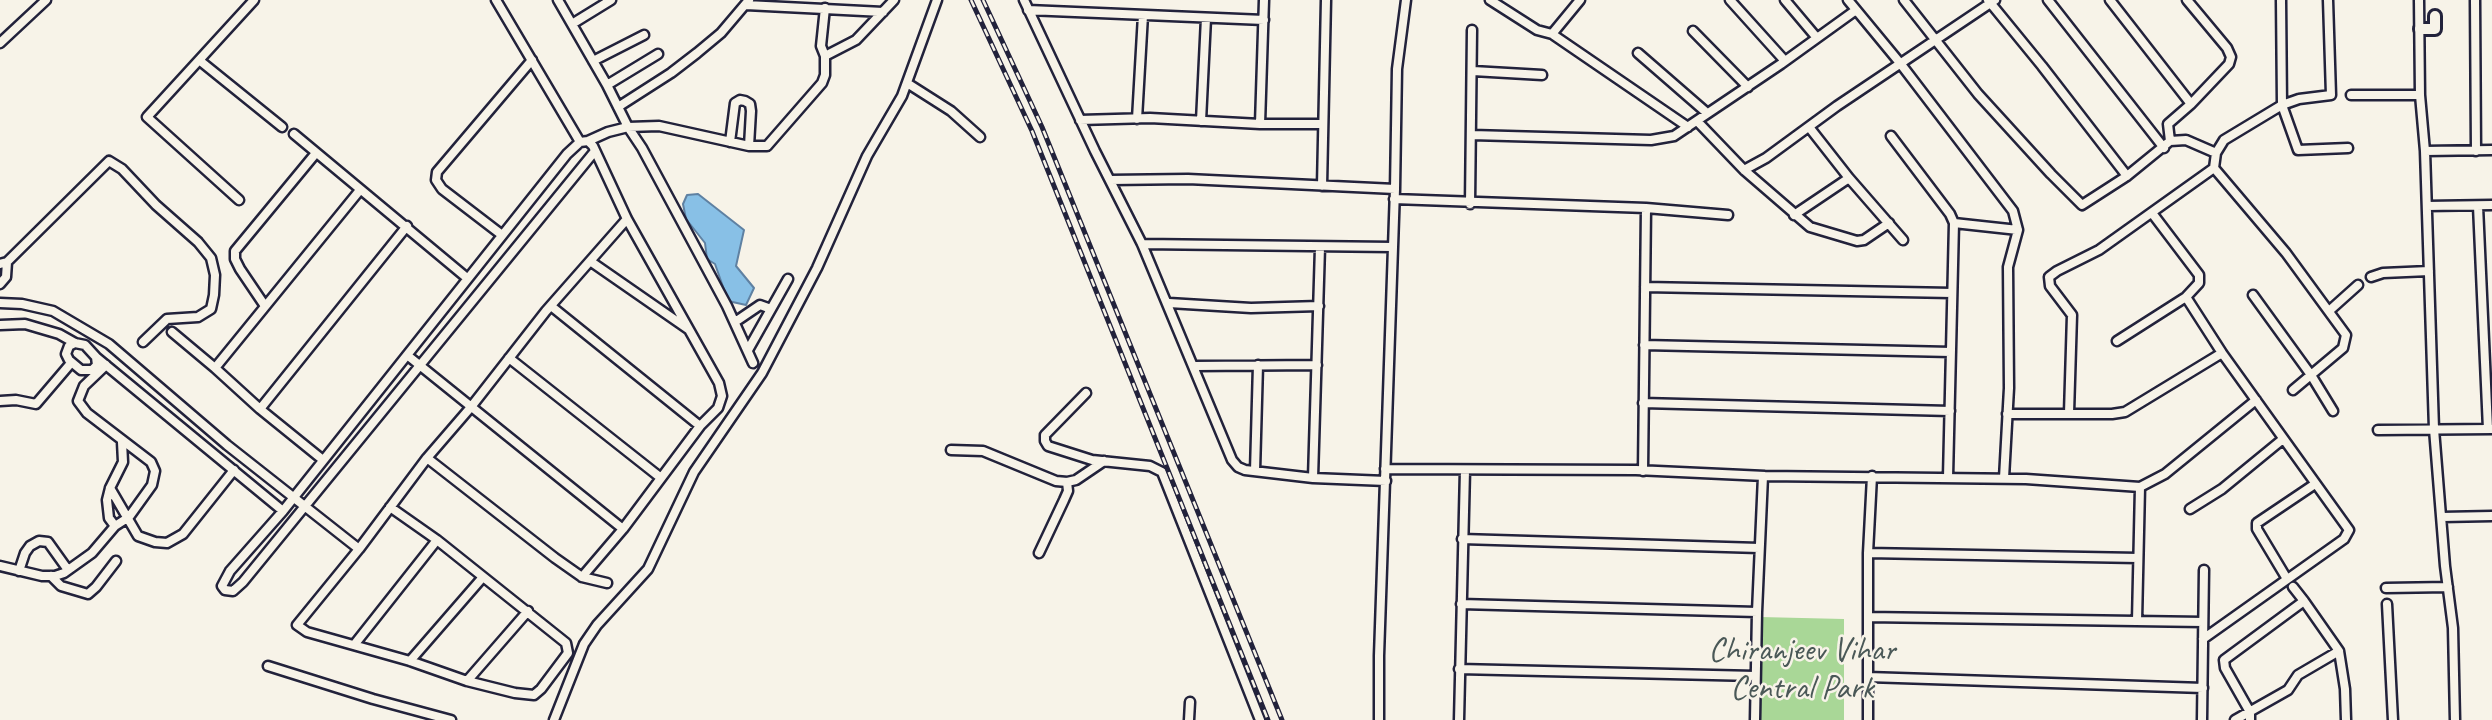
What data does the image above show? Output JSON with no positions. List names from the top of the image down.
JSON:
{
  "parks": ["Chiranjeev Vihar Central Park"]
}
